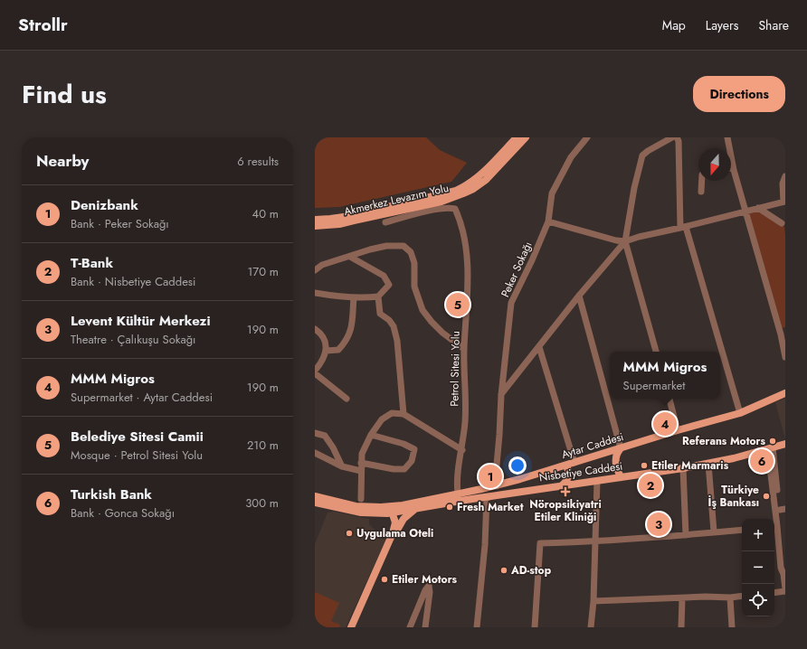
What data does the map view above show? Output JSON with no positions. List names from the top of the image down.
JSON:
{
  "streets": {
    "main road": ["Akmerkez Levazım Yolu", "Aytar Caddesi", "Nisbetiye Caddesi"],
    "street": ["Peker Sokağı", "Petrol Sitesi Yolu"]
  },
  "crossings": [
    ["Peker Sokağı", "Aytar Caddesi"],
    ["Petrol Sitesi Yolu", "Aytar Caddesi"],
    ["Aytar Caddesi", "Nisbetiye Caddesi"]
  ],
  "places": {
    "other": [
      "Referans Motors",
      "Etiler Marmaris",
      "Türkiye İş Bankası",
      "Fresh Market",
      "Uygulama Oteli",
      "AD-stop",
      "Etiler Motors"
    ],
    "health": ["Nöropsikiyatri Etiler Kliniği"]
  },
  "north": "bottom",
  "page": {
    "header": "Strollr",
    "nav": ["Map", "Layers", "Share"],
    "title": "Find us",
    "buttons": "Directions",
    "heading": ["Nearby", "6 results"],
    "list": [
      {
        "mark": "1",
        "name": "Denizbank",
        "note": "Bank · Peker Sokağı",
        "value": "40 m"
      },
      {
        "mark": "2",
        "name": "T-Bank",
        "note": "Bank · Nisbetiye Caddesi",
        "value": "170 m"
      },
      {
        "mark": "3",
        "name": "Levent Kültür Merkezi",
        "note": "Theatre · Çalıkuşu Sokağı",
        "value": "190 m"
      },
      {
        "mark": "4",
        "name": "MMM Migros",
        "note": "Supermarket · Aytar Caddesi",
        "value": "190 m"
      },
      {
        "mark": "5",
        "name": "Belediye Sitesi Camii",
        "note": "Mosque · Petrol Sitesi Yolu",
        "value": "210 m"
      },
      {
        "mark": "6",
        "name": "Turkish Bank",
        "note": "Bank · Gonca Sokağı",
        "value": "300 m"
      }
    ],
    "pins": [
      "5",
      "4",
      "6",
      "1",
      "2",
      "3"
    ],
    "popup": ["MMM Migros", "Supermarket"],
    "map_buttons": ["+", "−"]
  }
}
